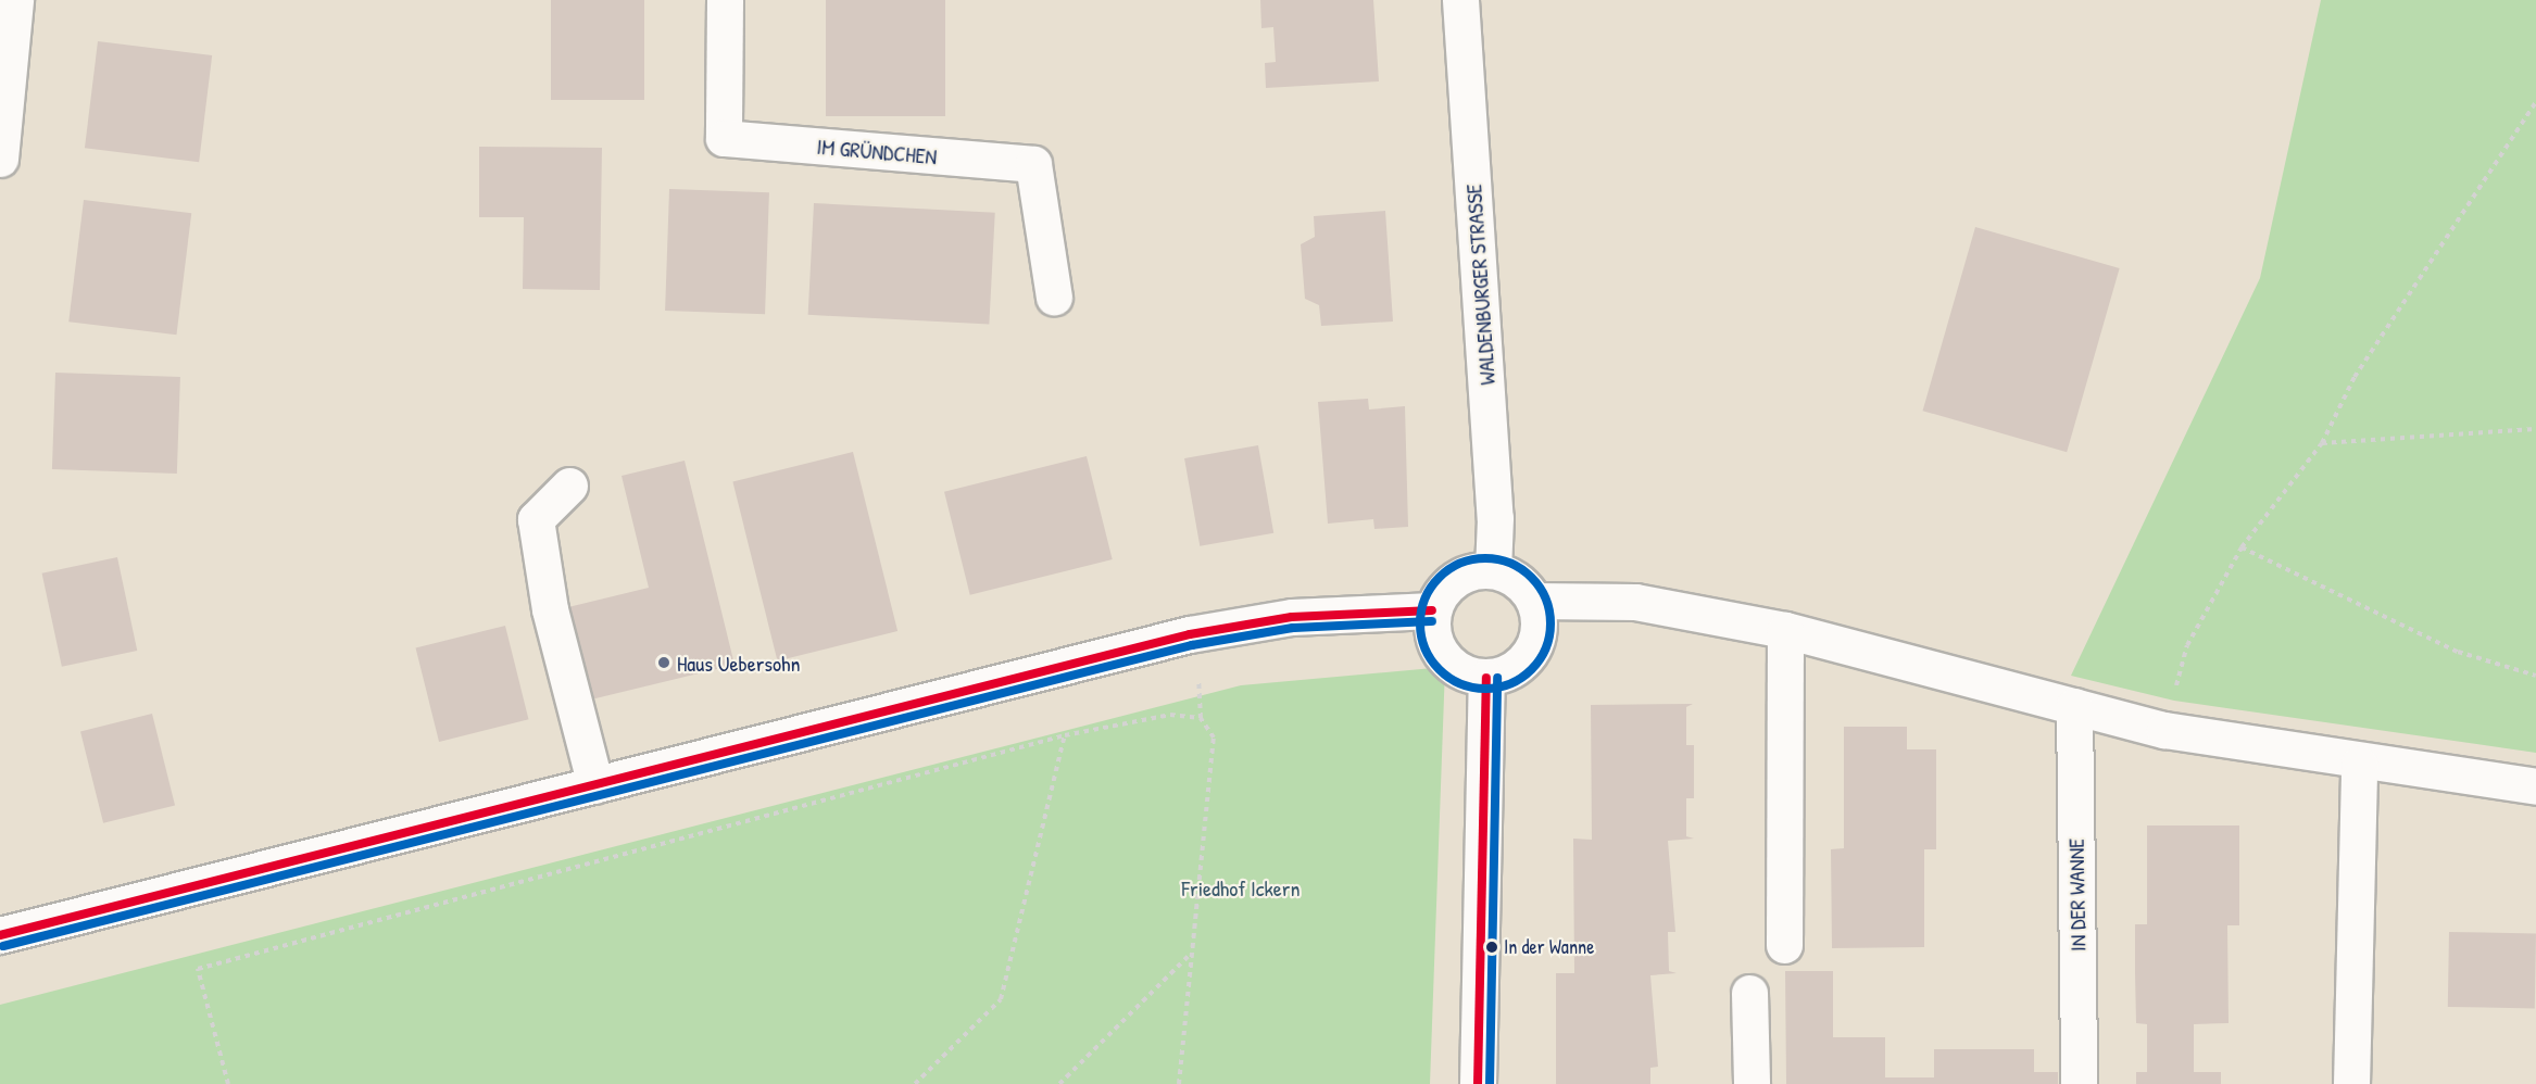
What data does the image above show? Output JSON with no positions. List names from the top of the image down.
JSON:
{
  "streets": {
    "street": ["IM GRÜNDCHEN", "WALDENBURGER STRASSE", "IN DER WANNE"]
  },
  "parks": ["Friedhof Ickern"],
  "places": ["Haus Uebersohn", "In der Wanne"]
}
